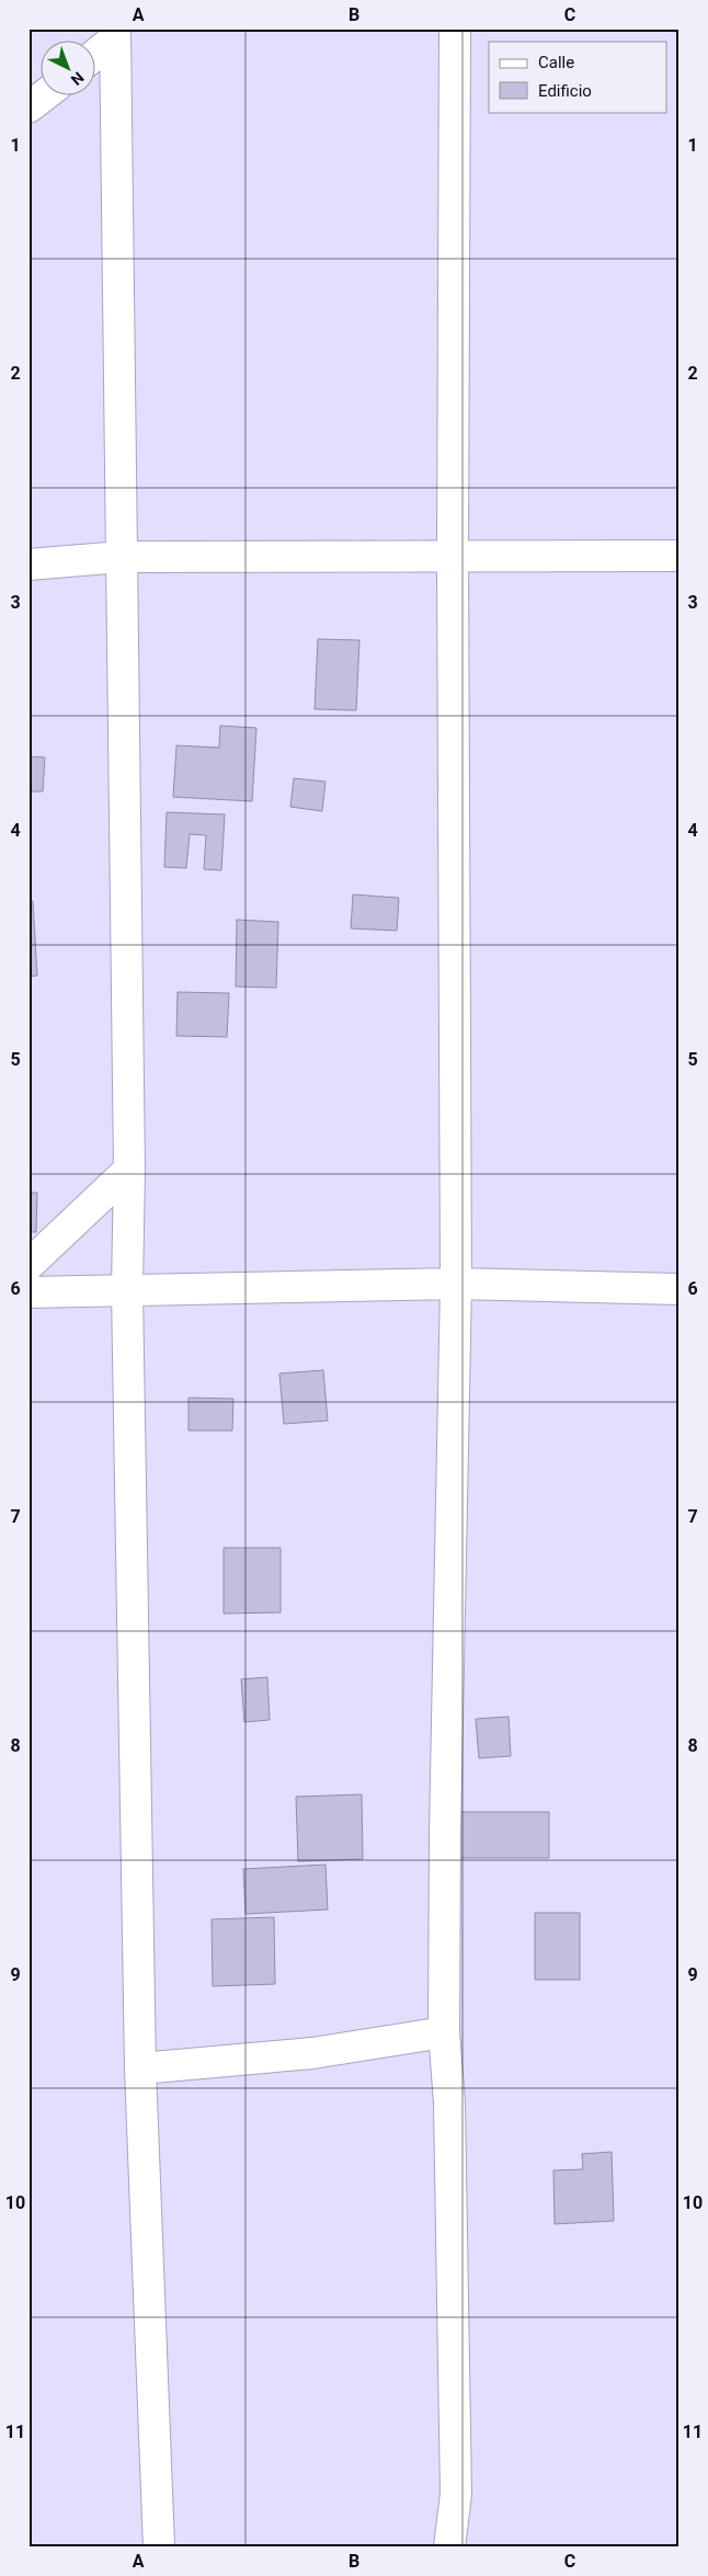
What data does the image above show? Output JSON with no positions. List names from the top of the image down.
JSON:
{
  "legend": ["Calle", "Edificio"],
  "north": "bottom right",
  "grid": {
    "columns": ["A", "B", "C"],
    "rows": [
      "1",
      "2",
      "3",
      "4",
      "5",
      "6",
      "7",
      "8",
      "9",
      "10",
      "11"
    ]
  }
}
